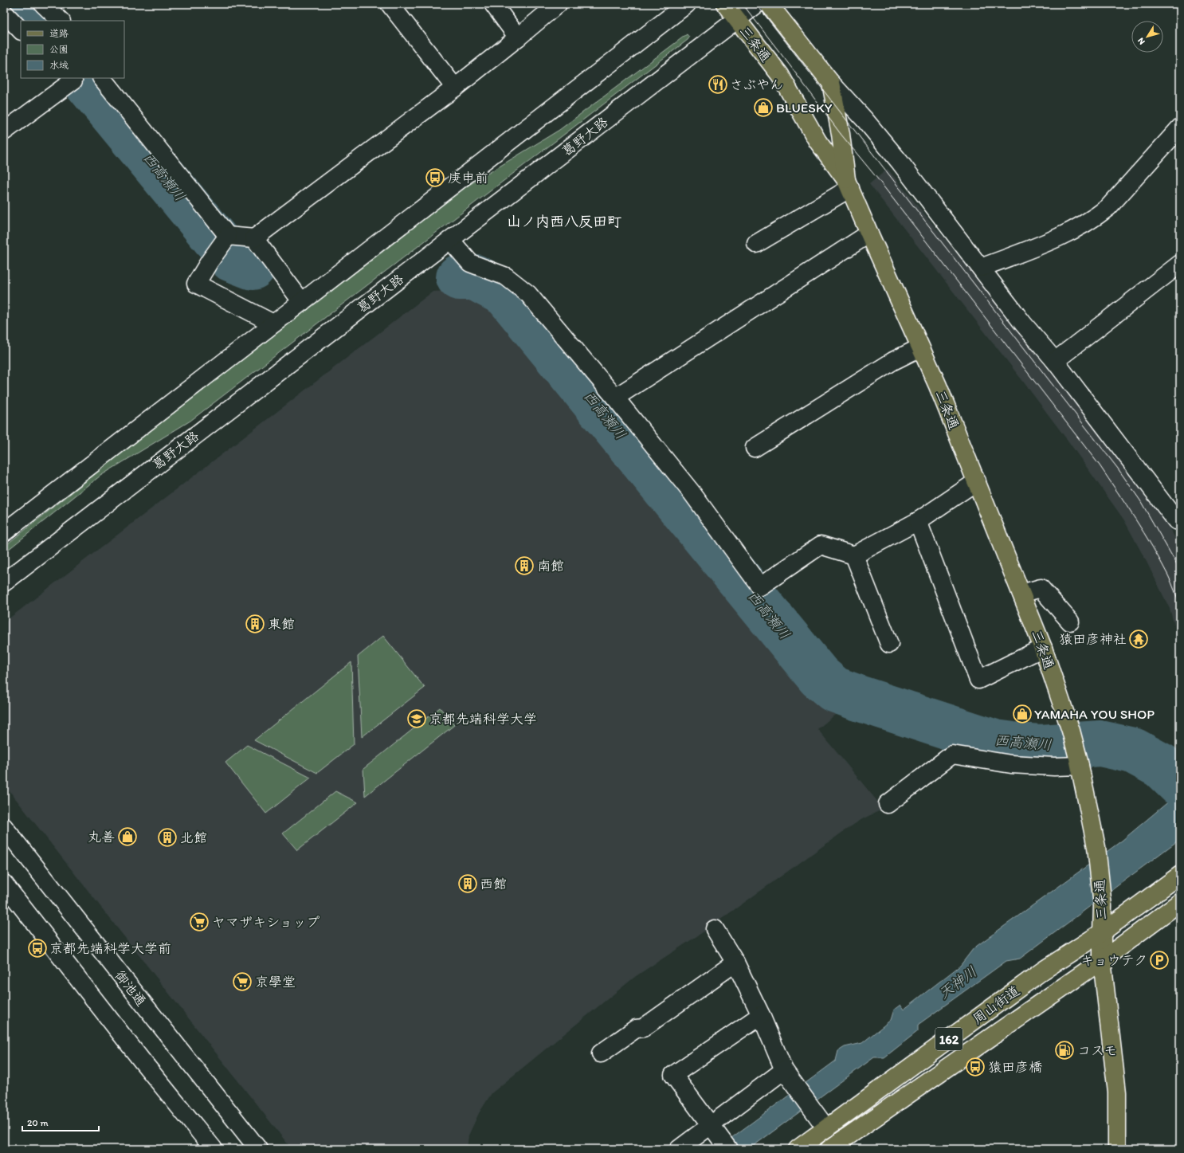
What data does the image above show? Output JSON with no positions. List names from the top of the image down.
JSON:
{
  "streets": {
    "main road": ["三条通", "周山街道", "162"],
    "street": ["葛野大路", "御池通"]
  },
  "crossings": [
    ["三条通", "葛野大路"],
    ["三条通", "周山街道"]
  ],
  "districts": ["山ノ内西八反田町"],
  "water": ["西高瀬川", "天神川"],
  "places": {
    "restaurant": ["さぶやん"],
    "shop": ["BLUESKY", "YAMAHA YOU SHOP", "丸善"],
    "bus stop": ["庚申前", "京都先端科学大学前", "猿田彦橋"],
    "building": [
      "南館",
      "東館",
      "北館",
      "西館"
    ],
    "temple": ["猿田彦神社"],
    "school or university": ["京都先端科学大学"],
    "supermarket": ["ヤマザキショップ", "京學堂"],
    "parking": ["キョウテク"],
    "fuel station": ["コスモ"]
  },
  "legend": ["道路", "公園", "水域"],
  "scale_bar": "20 m",
  "north": "bottom left"
}
